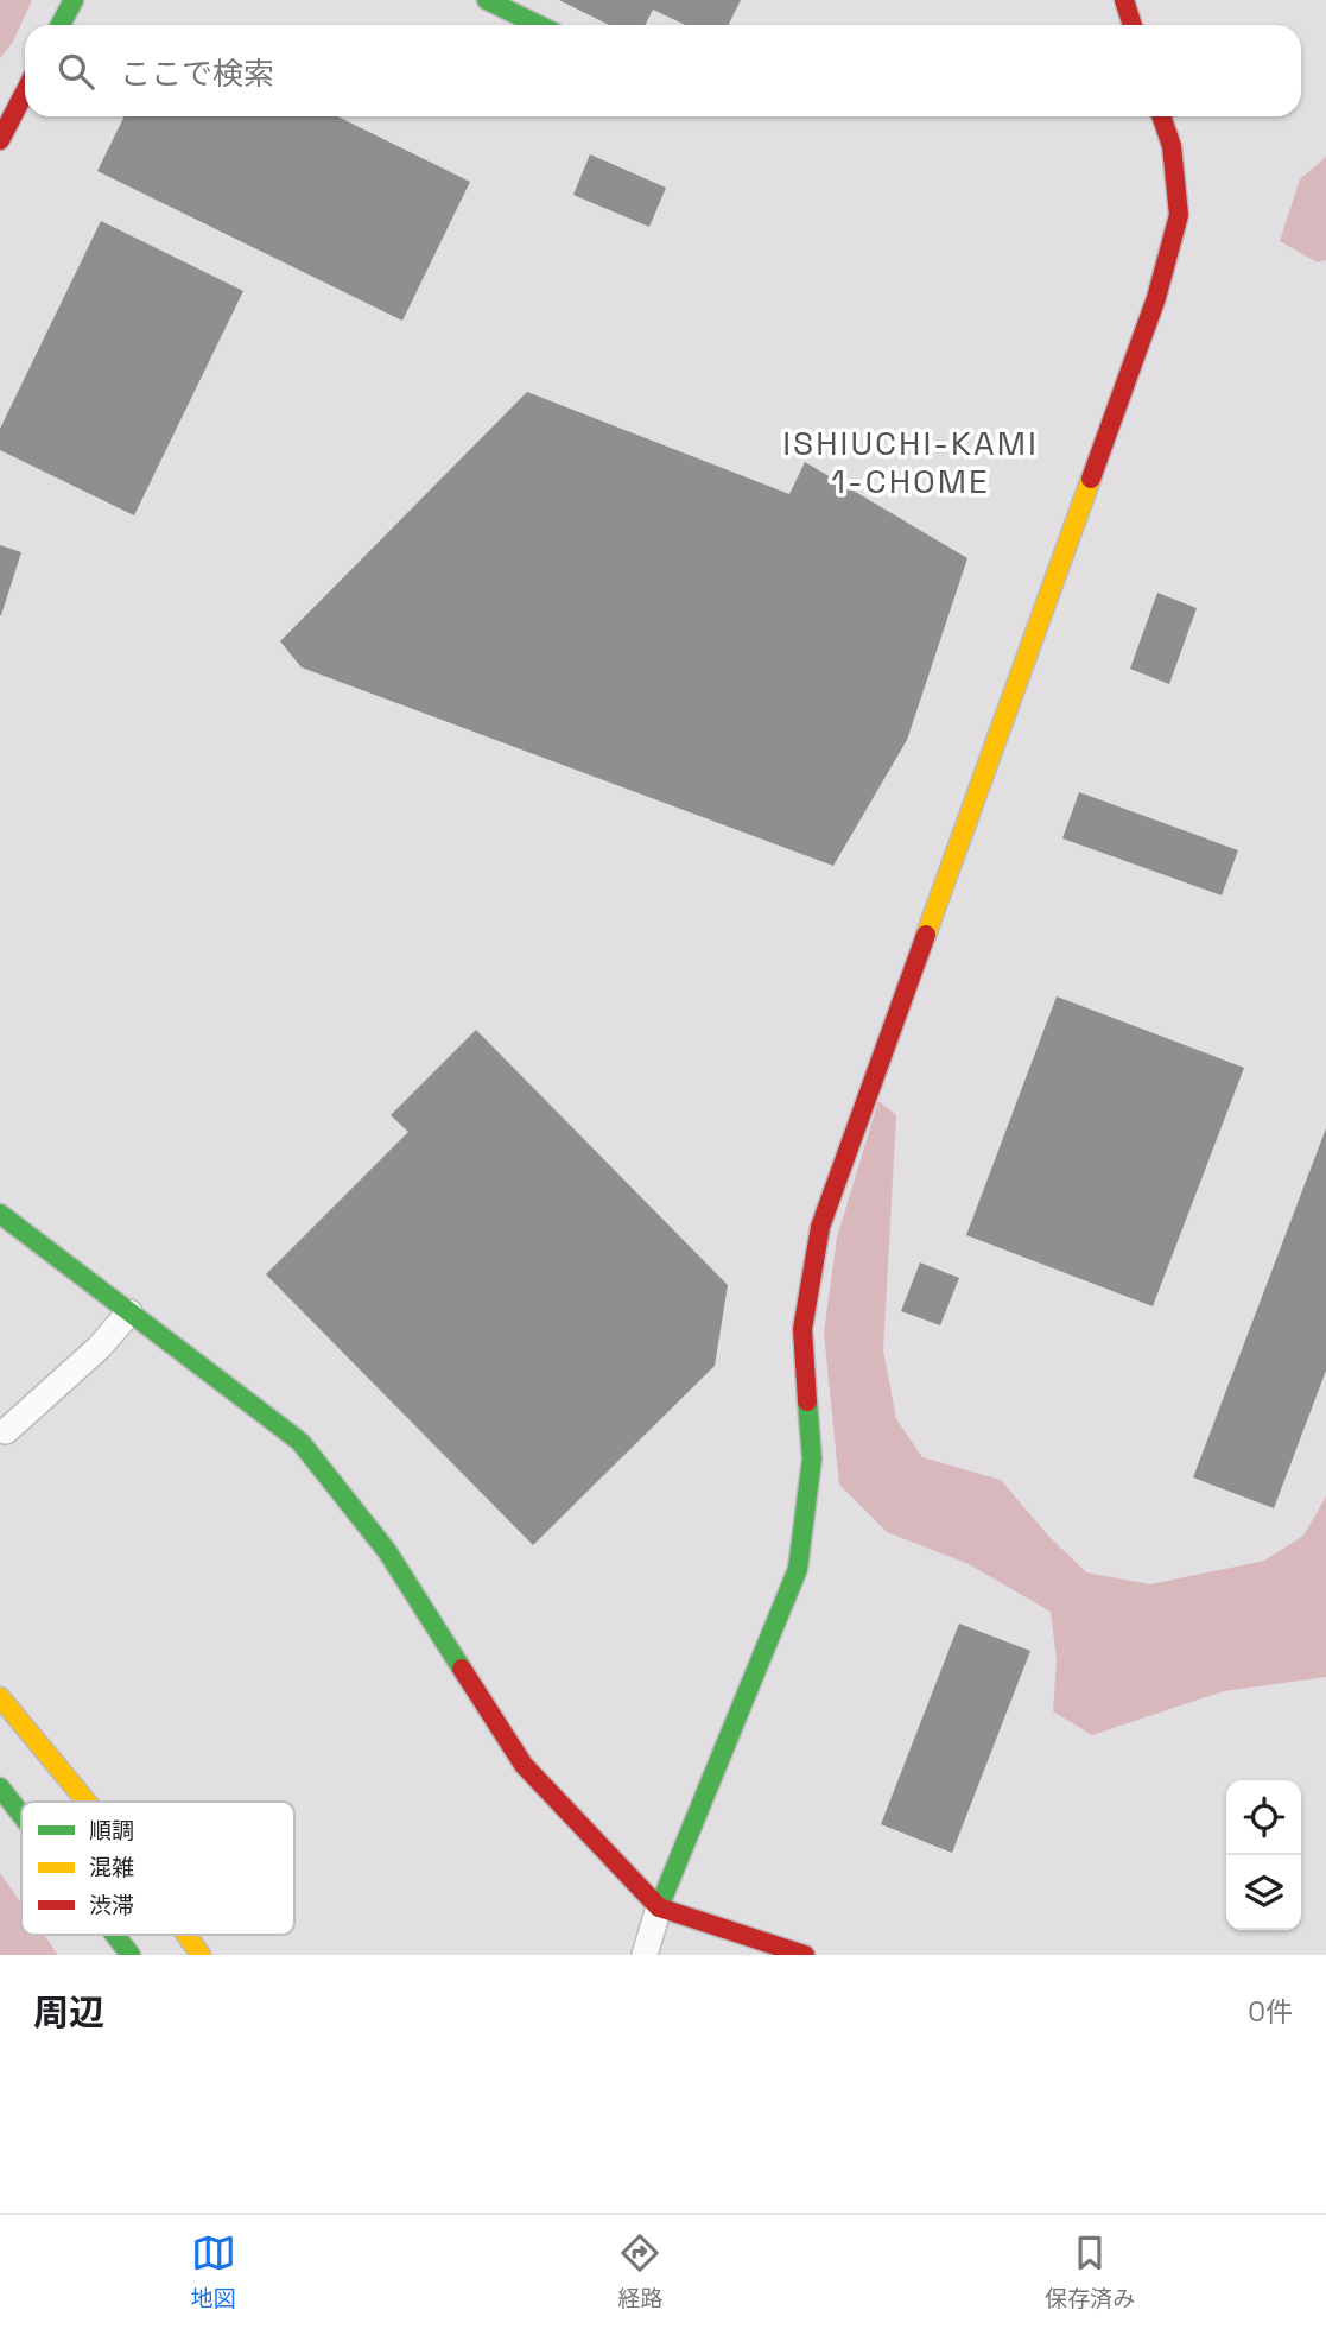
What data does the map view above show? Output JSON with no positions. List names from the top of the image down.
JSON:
{
  "districts": ["ISHIUCHI-KAMI 1-CHOME"],
  "legend": ["順調", "混雑", "渋滞"],
  "page": {
    "search": "ここで検索",
    "heading": ["周辺", "0件"],
    "nav": ["地図", "経路", "保存済み"]
  }
}
